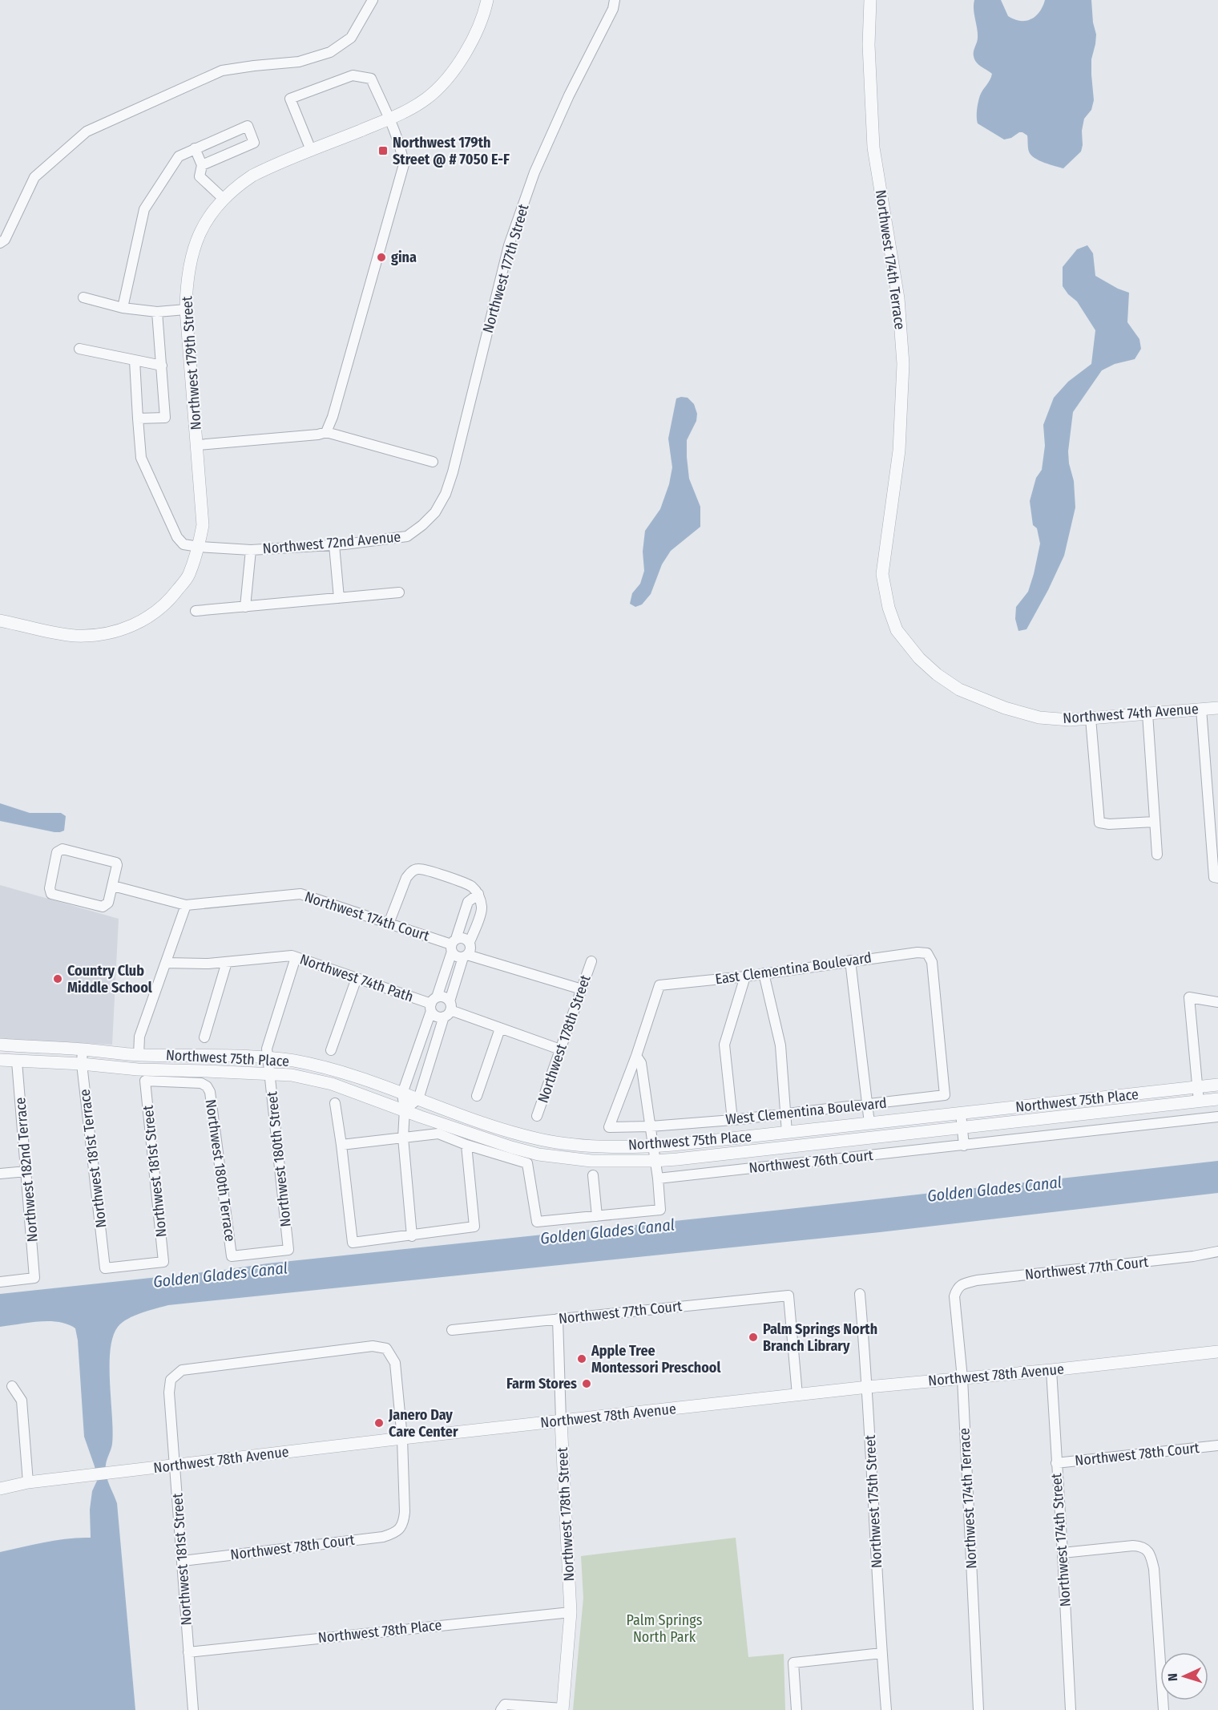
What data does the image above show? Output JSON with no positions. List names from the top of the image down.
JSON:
{
  "streets": {
    "street": [
      "Northwest 174th Terrace",
      "Northwest 177th Street",
      "Northwest 179th Street",
      "Northwest 72nd Avenue",
      "Northwest 74th Avenue",
      "Northwest 174th Court",
      "East Clementina Boulevard",
      "Northwest 74th Path",
      "Northwest 178th Street",
      "Northwest 75th Place",
      "West Clementina Boulevard",
      "Northwest 181st Terrace",
      "Northwest 180th Street",
      "Northwest 76th Court",
      "Northwest 182nd Terrace",
      "Northwest 180th Terrace",
      "Northwest 181st Street",
      "Northwest 77th Court",
      "Northwest 78th Avenue",
      "Northwest 78th Court",
      "Northwest 175th Street",
      "Northwest 174th Street",
      "Northwest 78th Place"
    ]
  },
  "crossings": [
    ["Northwest 174th Terrace", "Northwest 74th Avenue"],
    ["Northwest 174th Terrace", "Northwest 77th Court"],
    ["Northwest 174th Terrace", "Northwest 78th Avenue"],
    ["Northwest 177th Street", "Northwest 72nd Avenue"],
    ["Northwest 179th Street", "Northwest 72nd Avenue"],
    ["East Clementina Boulevard", "West Clementina Boulevard"],
    ["Northwest 74th Path", "Northwest 180th Street"],
    ["Northwest 178th Street", "Northwest 77th Court"],
    ["Northwest 178th Street", "Northwest 78th Avenue"],
    ["Northwest 178th Street", "Northwest 78th Place"],
    ["Northwest 75th Place", "Northwest 181st Terrace"],
    ["Northwest 75th Place", "Northwest 180th Street"],
    ["Northwest 75th Place", "Northwest 182nd Terrace"],
    ["Northwest 181st Terrace", "Northwest 181st Street"],
    ["Northwest 180th Street", "Northwest 180th Terrace"],
    ["Northwest 180th Terrace", "Northwest 181st Street"],
    ["Northwest 181st Street", "Northwest 78th Avenue"],
    ["Northwest 181st Street", "Northwest 78th Court"],
    ["Northwest 181st Street", "Northwest 78th Place"],
    ["Northwest 77th Court", "Northwest 78th Avenue"],
    ["Northwest 78th Avenue", "Northwest 78th Court"],
    ["Northwest 78th Avenue", "Northwest 175th Street"],
    ["Northwest 78th Avenue", "Northwest 174th Street"],
    ["Northwest 78th Court", "Northwest 174th Street"]
  ],
  "water": ["Golden Glades Canal"],
  "parks": ["Palm Springs North Park"],
  "places": {
    "transit": ["Northwest 179th Street @ # 7050 E-F"],
    "other": [
      "gina",
      "Country Club Middle School",
      "Palm Springs North Branch Library",
      "Apple Tree Montessori Preschool",
      "Farm Stores",
      "Janero Day Care Center"
    ]
  },
  "north": "left"
}
